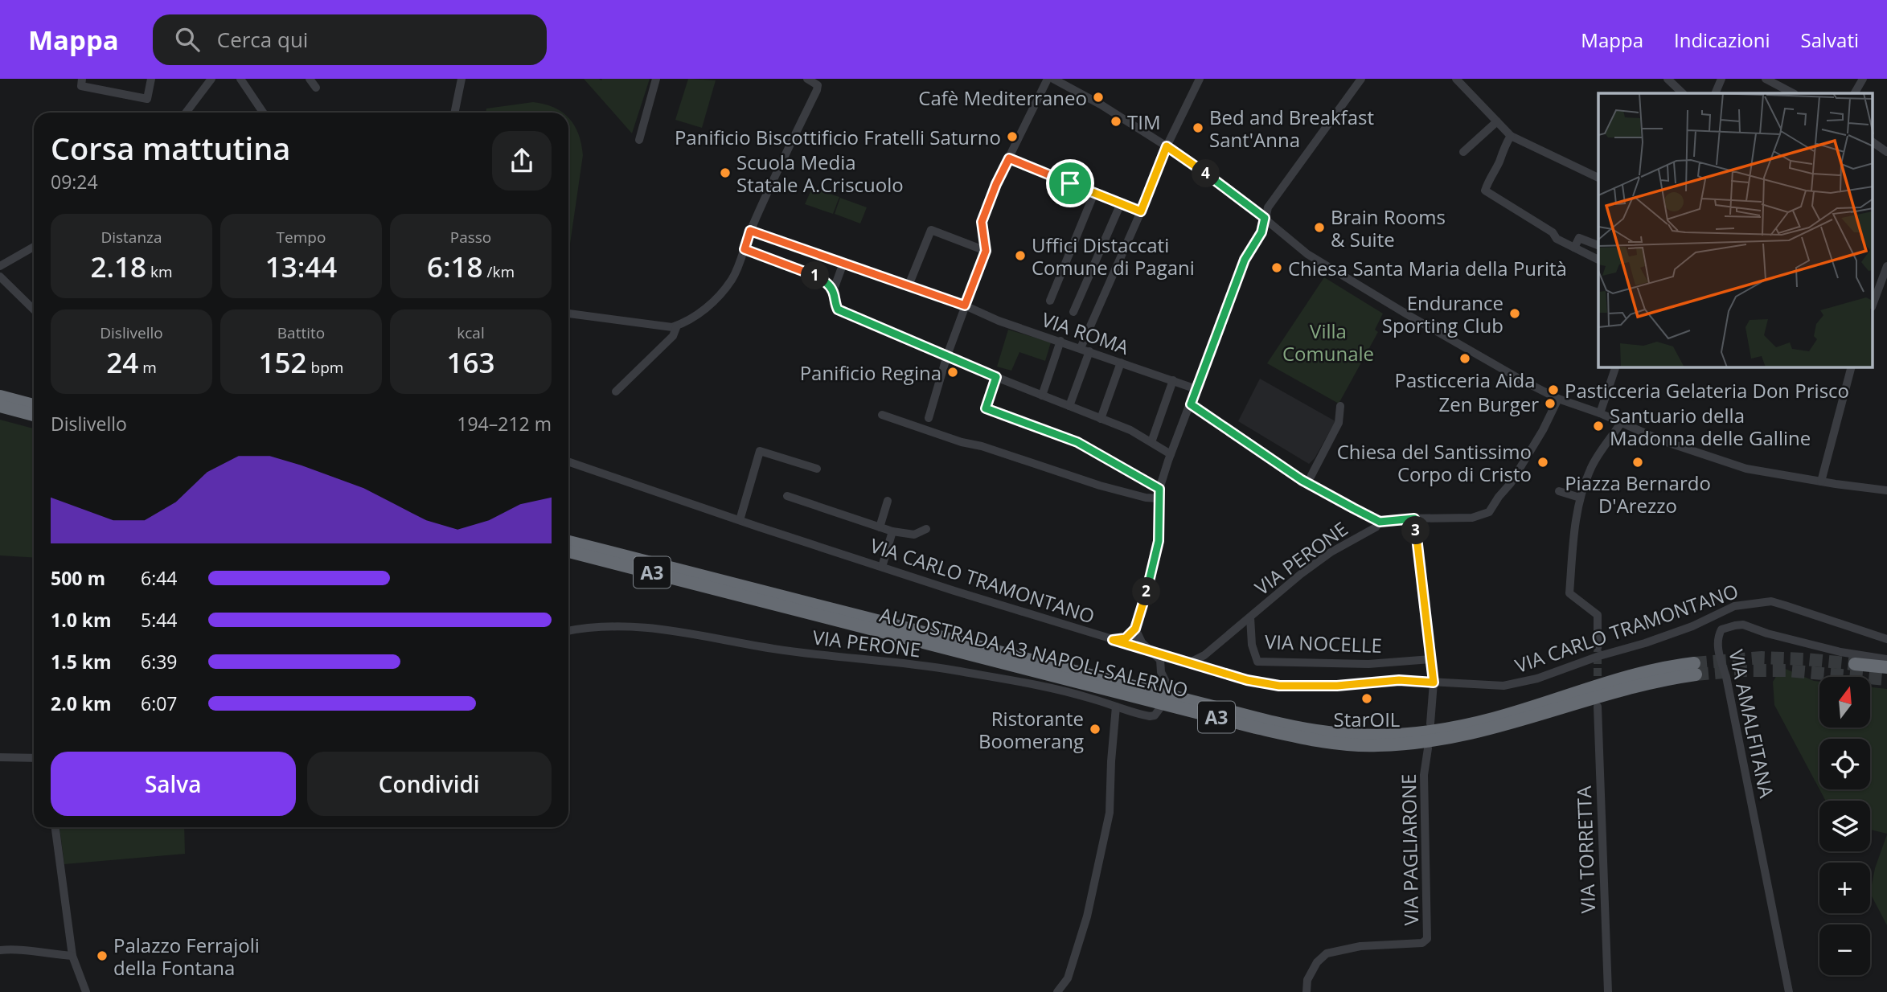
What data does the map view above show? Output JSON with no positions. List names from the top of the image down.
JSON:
{
  "streets": {
    "highway": ["A3", "AUTOSTRADA A3 NAPOLI-SALERNO"],
    "street": [
      "VIA ROMA",
      "VIA PERONE",
      "VIA CARLO TRAMONTANO",
      "VIA NOCELLE",
      "VIA AMALFITANA",
      "VIA PAGLIARONE",
      "VIA TORRETTA"
    ]
  },
  "crossings": [
    ["VIA PERONE", "VIA CARLO TRAMONTANO"],
    ["VIA PERONE", "VIA NOCELLE"]
  ],
  "parks": ["Villa Comunale"],
  "places": [
    "Cafè Mediterraneo",
    "TIM",
    "Bed and Breakfast Sant'Anna",
    "Panificio Biscottificio Fratelli Saturno",
    "Scuola Media Statale A.Criscuolo",
    "Brain Rooms & Suite",
    "Uffici Distaccati Comune di Pagani",
    "Chiesa Santa Maria della Purità",
    "Endurance Sporting Club",
    "Pasticceria Aida",
    "Panificio Regina",
    "Pasticceria Gelateria Don Prisco",
    "Zen Burger",
    "Santuario della Madonna delle Galline",
    "Chiesa del Santissimo Corpo di Cristo",
    "Piazza Bernardo D'Arezzo",
    "StarOIL",
    "Ristorante Boomerang",
    "Palazzo Ferrajoli della Fontana"
  ],
  "north": "top",
  "page": {
    "header": "Mappa",
    "search": "Cerca qui",
    "nav": ["Mappa", "Indicazioni", "Salvati"],
    "heading": ["Corsa mattutina", "09:24"],
    "pins": [
      "4",
      "1",
      "3",
      "2"
    ],
    "stats": [
      ["Distanza", "2.18 km"],
      ["Tempo", "13:44"],
      ["Passo", "6:18 /km"],
      ["Dislivello", "24 m"],
      ["Battito", "152 bpm"],
      ["kcal", "163"]
    ],
    "chart": ["Dislivello", "194–212 m"],
    "list": [
      {
        "name": "500 m",
        "note": "6:44"
      },
      {
        "name": "1.0 km",
        "note": "5:44"
      },
      {
        "name": "1.5 km",
        "note": "6:39"
      },
      {
        "name": "2.0 km",
        "note": "6:07"
      }
    ],
    "map_buttons": ["+", "−"],
    "buttons": ["Salva", "Condividi"]
  }
}
